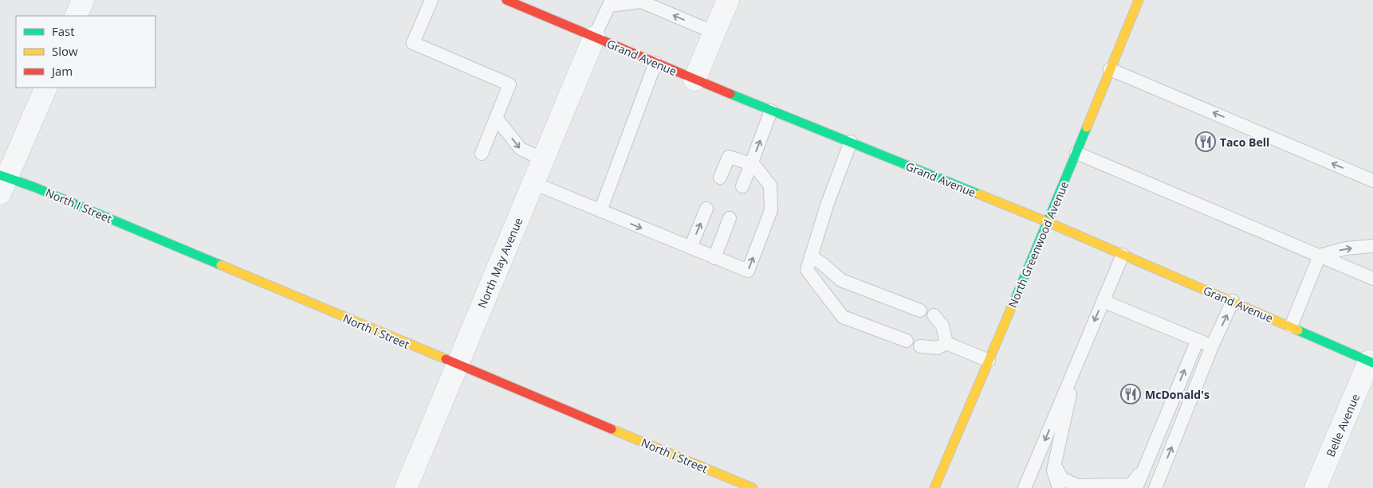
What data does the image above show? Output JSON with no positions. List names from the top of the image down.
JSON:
{
  "streets": {
    "street": [
      "Grand Avenue",
      "North I Street",
      "North Greenwood Avenue",
      "North May Avenue",
      "Belle Avenue"
    ]
  },
  "crossings": [
    ["Grand Avenue", "North Greenwood Avenue"],
    ["Grand Avenue", "North May Avenue"],
    ["Grand Avenue", "Belle Avenue"],
    ["North I Street", "North May Avenue"]
  ],
  "places": {
    "restaurant": ["Taco Bell", "McDonald's"]
  },
  "legend": ["Fast", "Slow", "Jam"]
}
